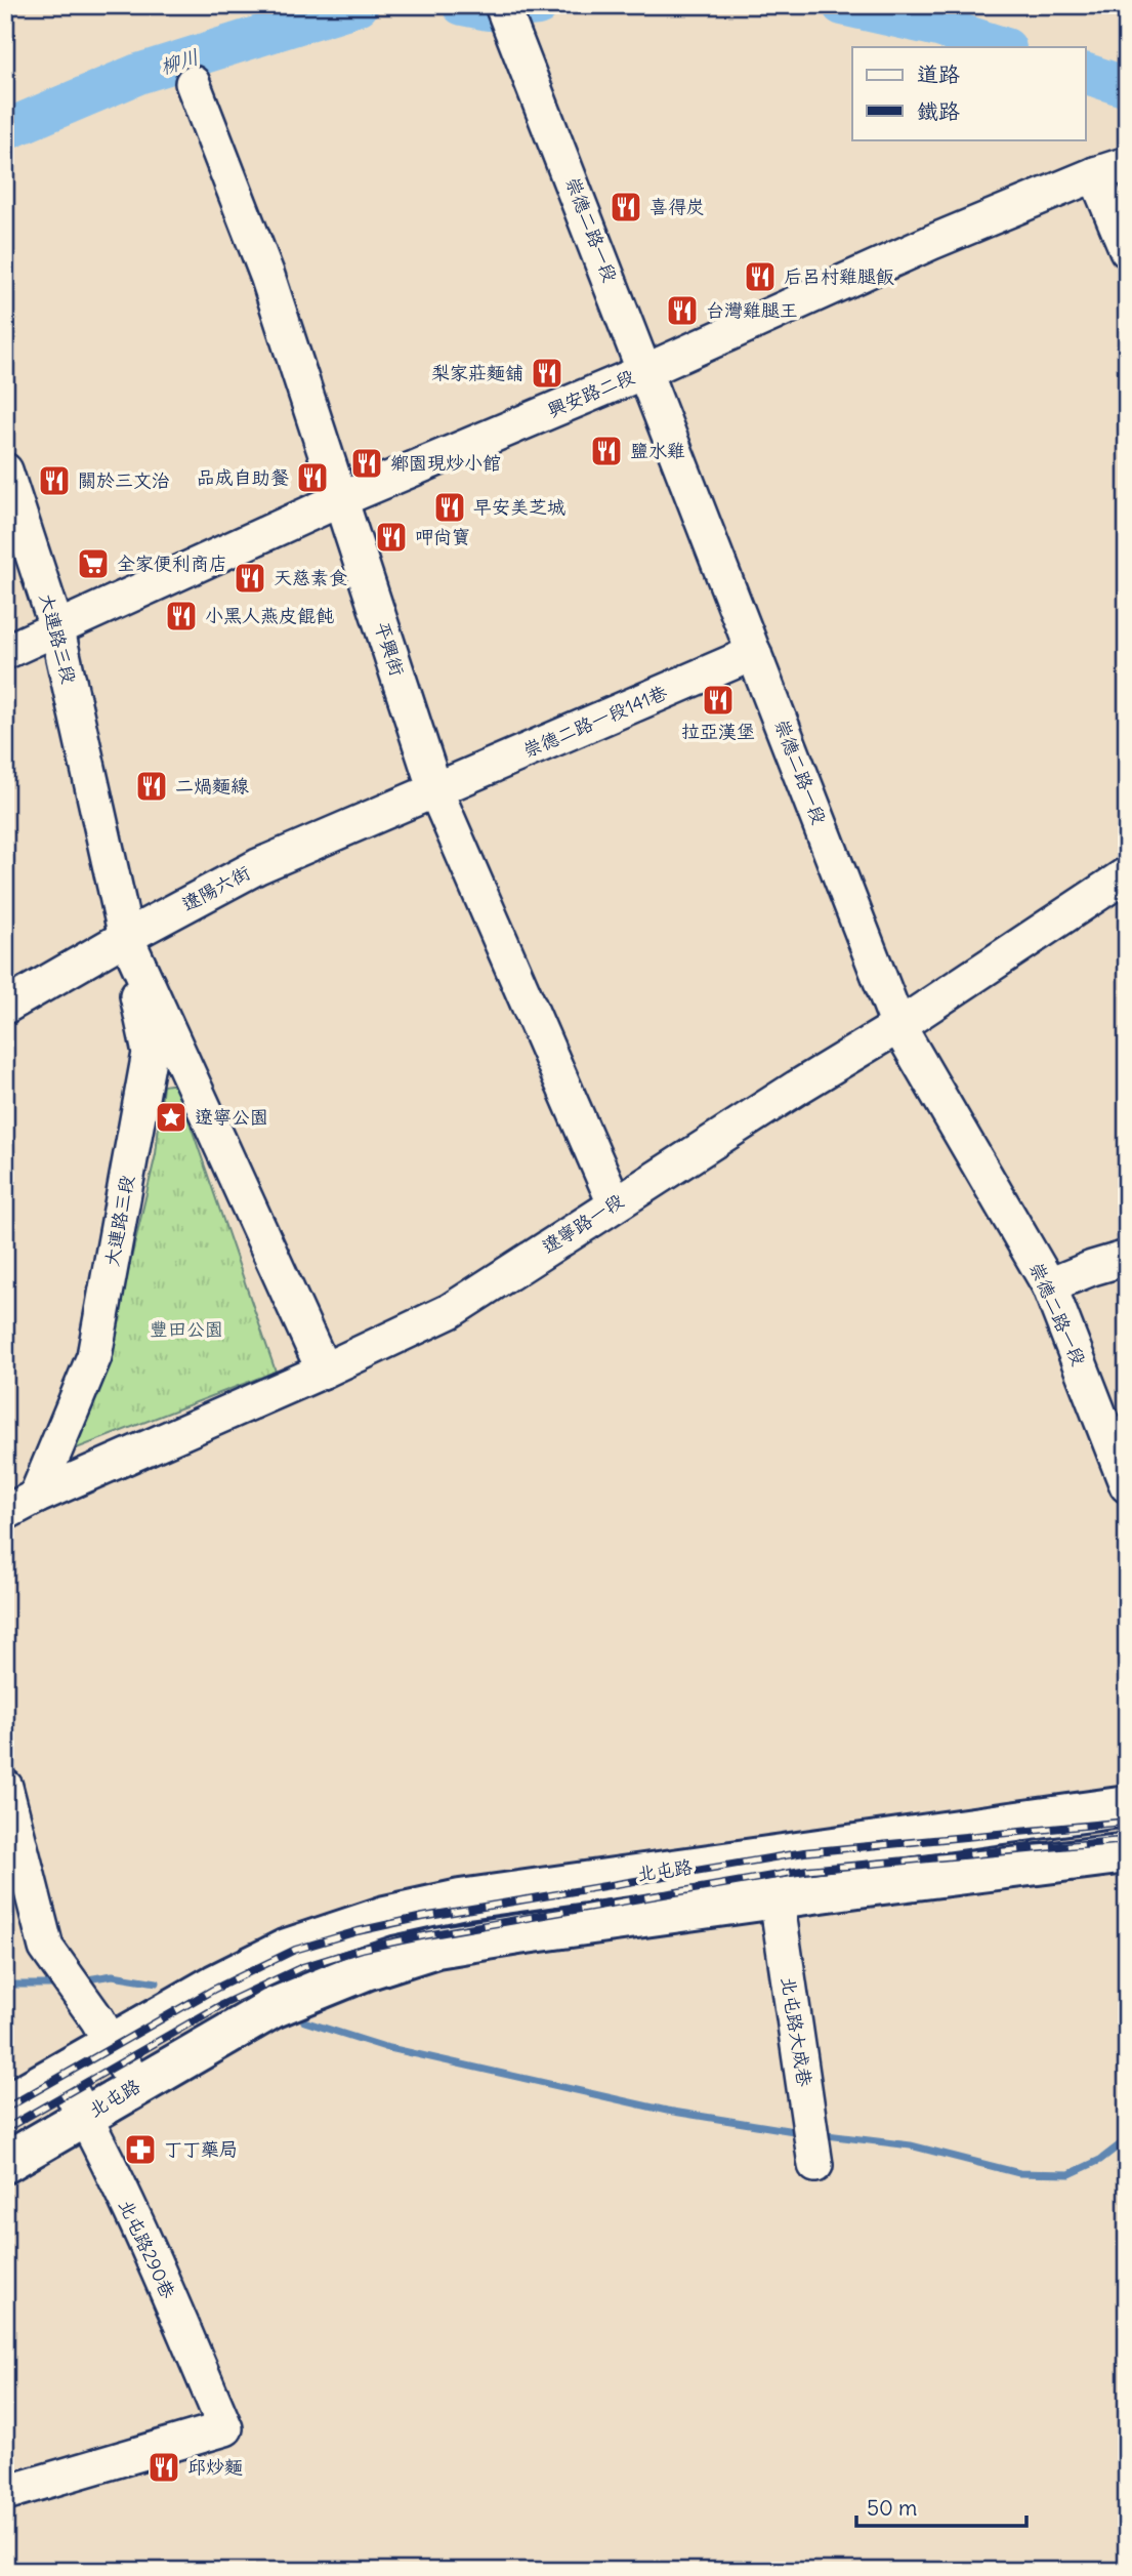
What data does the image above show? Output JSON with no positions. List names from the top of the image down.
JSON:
{
  "streets": {
    "main road": ["北屯路"],
    "street": [
      "崇德二路一段",
      "興安路二段",
      "大連路三段",
      "平興街",
      "崇德二路一段141巷",
      "遼陽六街",
      "遼寧路一段",
      "北屯路大成巷",
      "北屯路290巷"
    ]
  },
  "crossings": [
    ["崇德二路一段", "興安路二段"],
    ["崇德二路一段", "崇德二路一段141巷"],
    ["崇德二路一段", "遼寧路一段"],
    ["興安路二段", "大連路三段"],
    ["興安路二段", "平興街"],
    ["大連路三段", "遼陽六街"],
    ["大連路三段", "遼寧路一段"],
    ["平興街", "崇德二路一段141巷"],
    ["平興街", "遼陽六街"],
    ["平興街", "遼寧路一段"],
    ["崇德二路一段141巷", "遼陽六街"],
    ["北屯路", "北屯路大成巷"],
    ["北屯路", "北屯路290巷"]
  ],
  "water": ["柳川"],
  "parks": ["豐田公園"],
  "places": {
    "restaurant": [
      "喜得炭",
      "后呂村雞腿飯",
      "台灣雞腿王",
      "梨家莊麵舖",
      "鹽水雞",
      "鄉園現炒小館",
      "品成自助餐",
      "關於三文治",
      "早安美芝城",
      "呷尚寶",
      "天慈素食",
      "小黑人燕皮餛飩",
      "拉亞漢堡",
      "二煱麵線",
      "邱炒麵"
    ],
    "supermarket": ["全家便利商店"],
    "place": ["遼寧公園"],
    "pharmacy": ["丁丁藥局"]
  },
  "legend": ["道路", "鐵路"],
  "scale_bar": "50 m"
}
